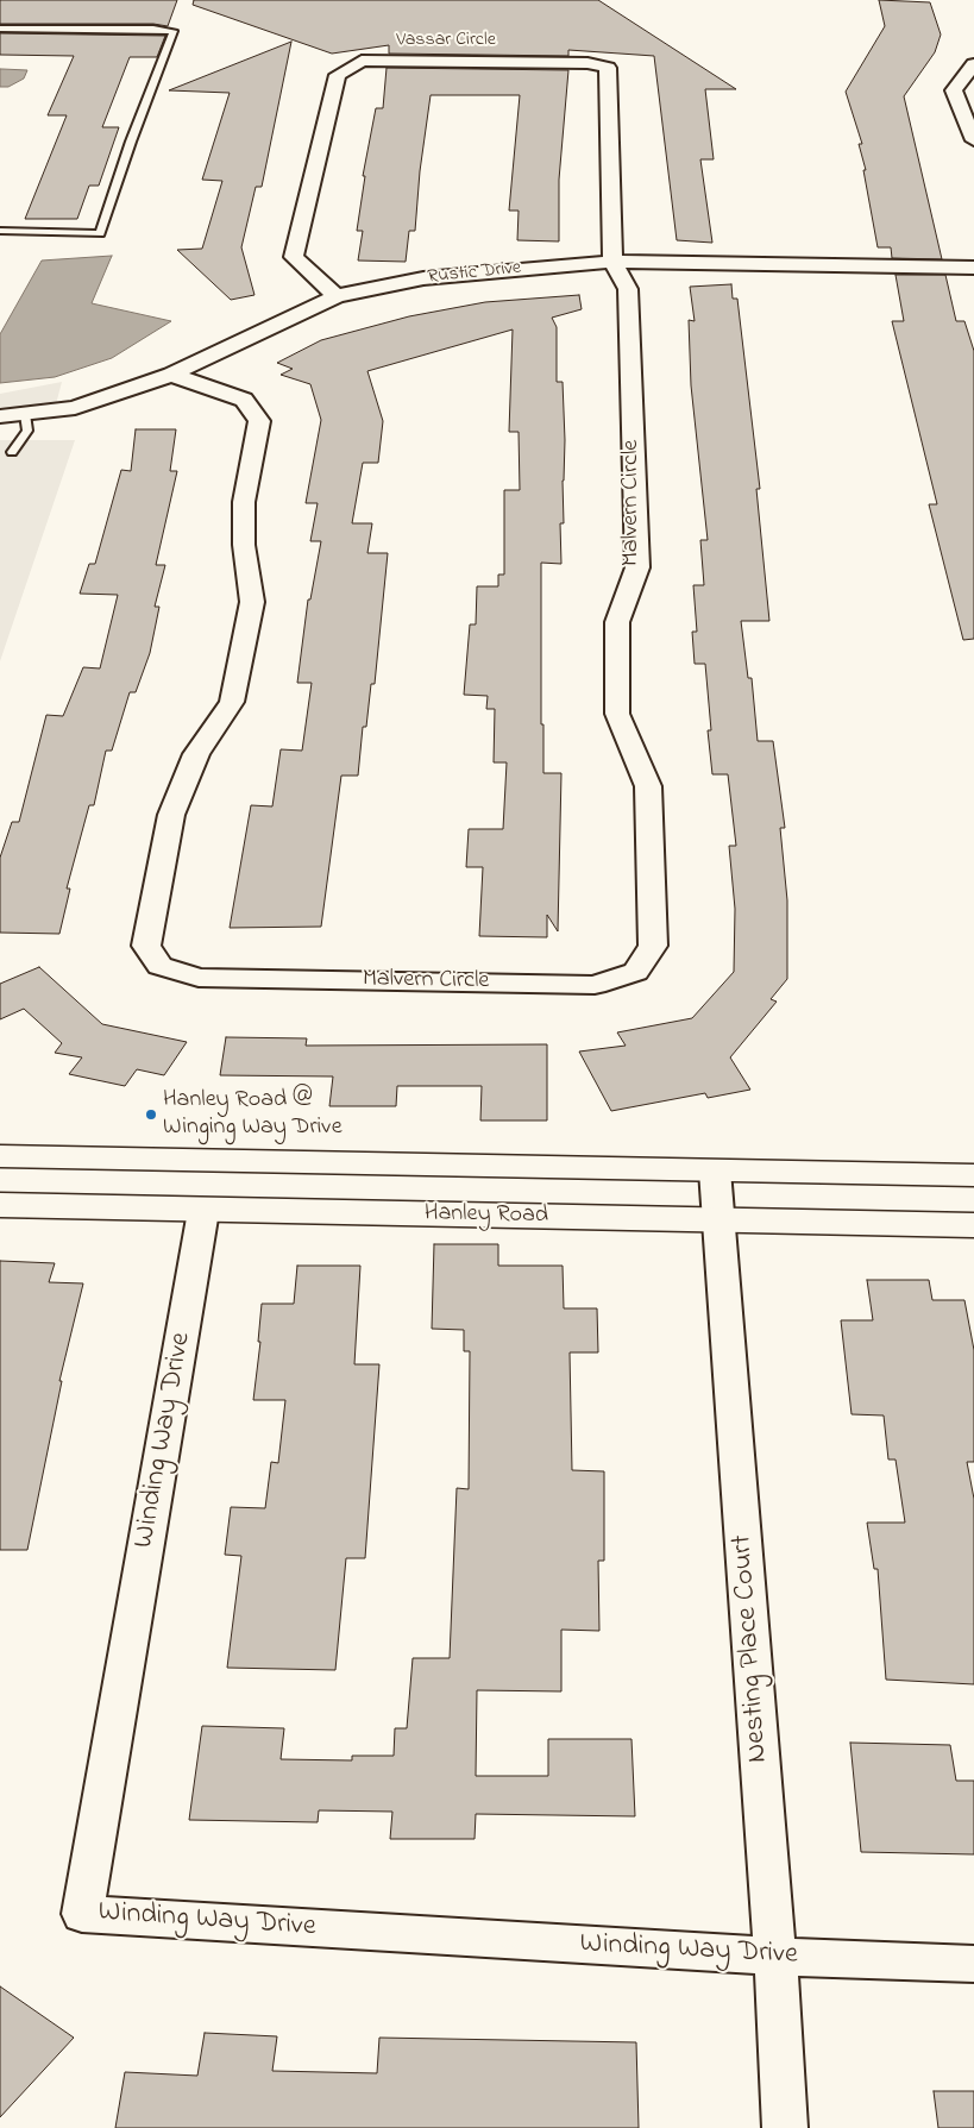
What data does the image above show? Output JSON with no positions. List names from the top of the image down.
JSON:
{
  "streets": {
    "main road": ["Hanley Road"],
    "street": [
      "Vassar Circle",
      "Rustic Drive",
      "Malvern Circle",
      "Winding Way Drive",
      "Nesting Place Court"
    ]
  },
  "crossings": [
    ["Vassar Circle", "Rustic Drive"],
    ["Vassar Circle", "Malvern Circle"],
    ["Rustic Drive", "Malvern Circle"],
    ["Hanley Road", "Winding Way Drive"],
    ["Hanley Road", "Nesting Place Court"],
    ["Winding Way Drive", "Nesting Place Court"]
  ],
  "places": ["Hanley Road @ Winging Way Drive"]
}
